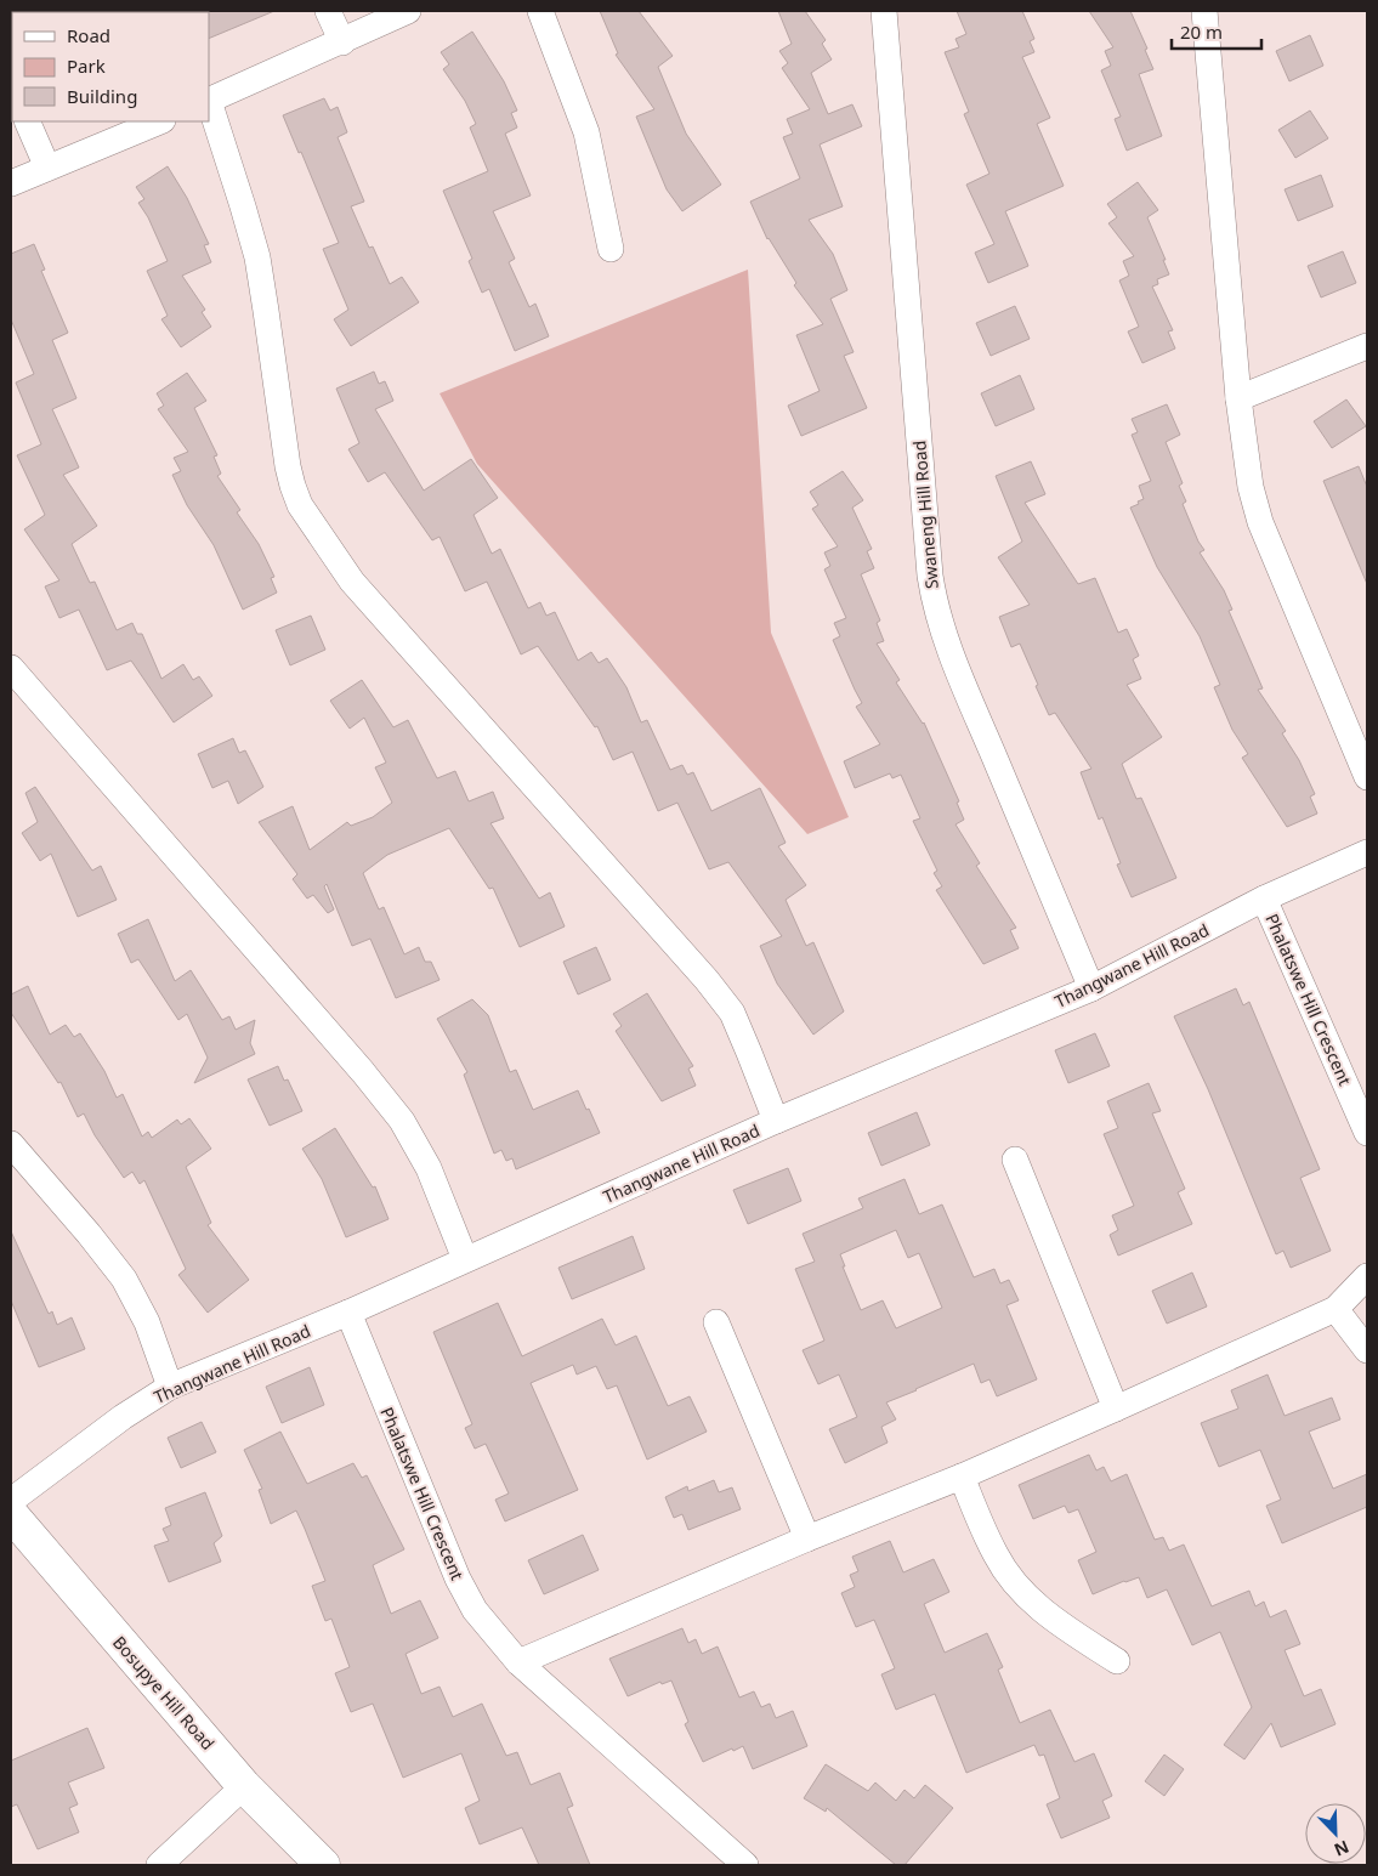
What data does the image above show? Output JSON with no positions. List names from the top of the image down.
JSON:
{
  "streets": {
    "street": [
      "Swaneng Hill Road",
      "Thangwane Hill Road",
      "Phalatswe Hill Crescent",
      "Bosupye Hill Road"
    ]
  },
  "crossings": [
    ["Swaneng Hill Road", "Thangwane Hill Road"],
    ["Thangwane Hill Road", "Phalatswe Hill Crescent"]
  ],
  "legend": ["Road", "Park", "Building"],
  "scale_bar": "20 m",
  "north": "bottom right"
}
